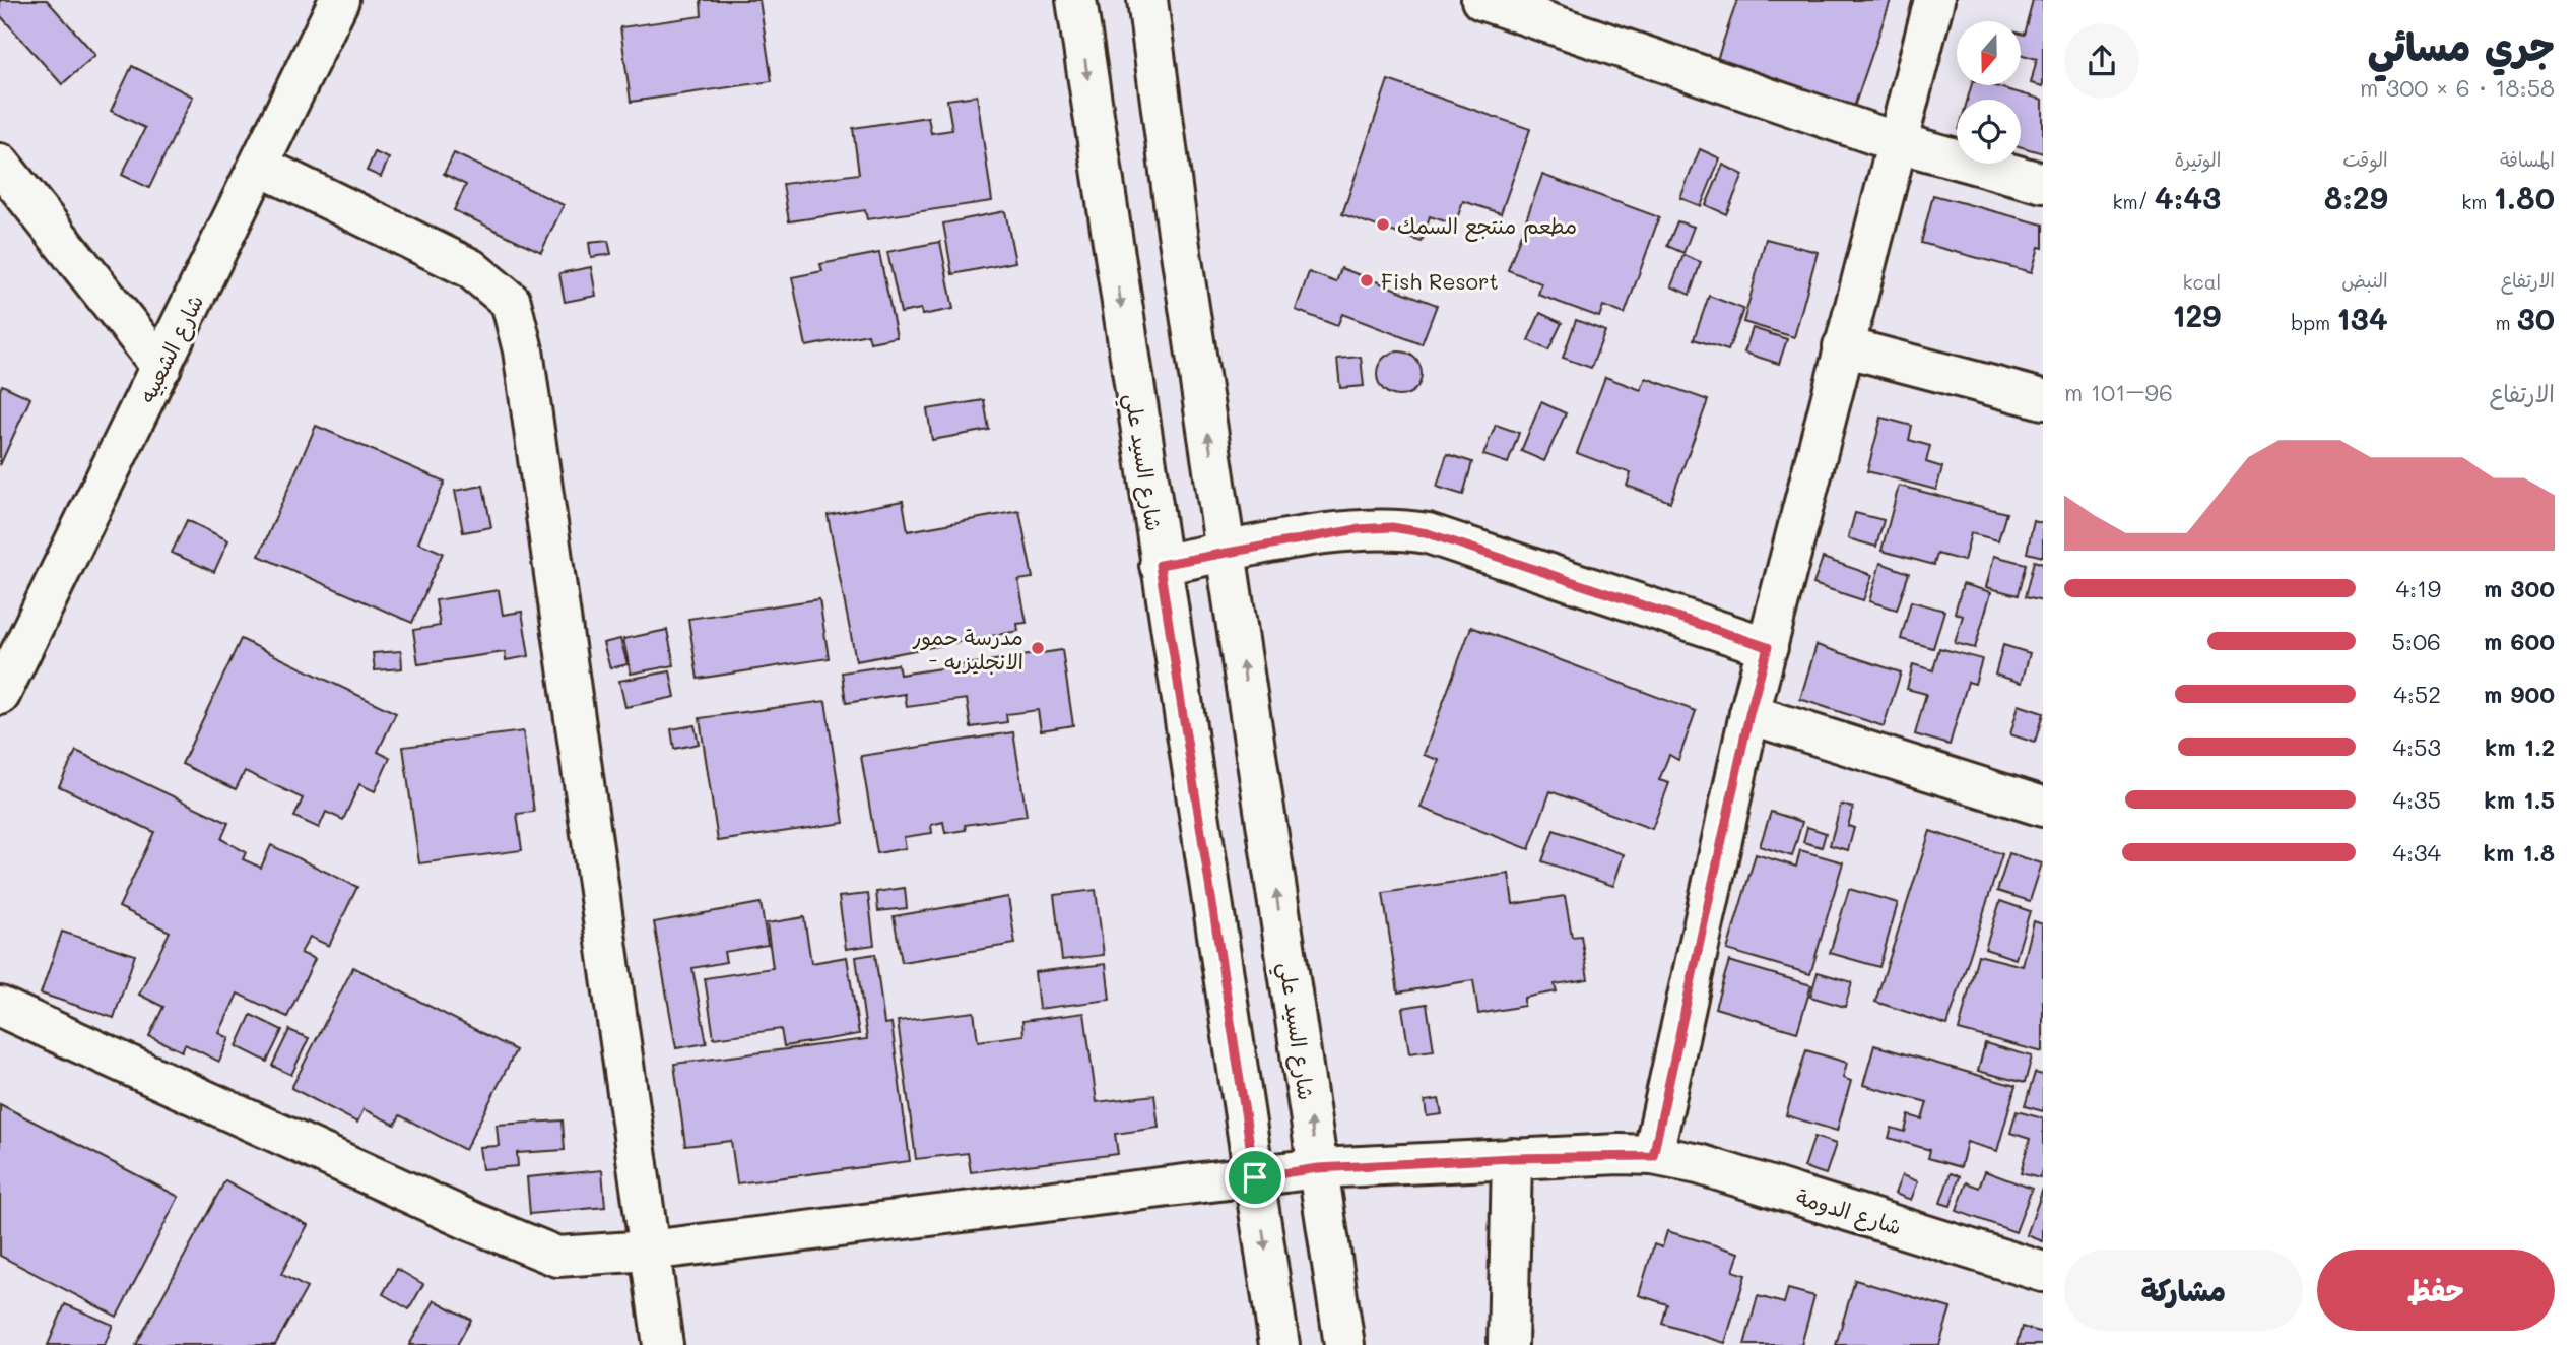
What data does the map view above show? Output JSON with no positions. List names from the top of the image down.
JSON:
{
  "streets": {
    "street": ["شارع الشعبيه", "شارع السيد علي", "شارع الدومة"]
  },
  "crossings": [
    ["شارع السيد علي", "شارع الدومة"]
  ],
  "places": ["مطعم منتجع السمك", "Fish Resort", "مدرسة حمور - الانجليزيه"],
  "north": "bottom",
  "page": {
    "heading": ["جري مسائي", "18:58 · 6 × 300 m"],
    "stats": [
      ["المسافة", "1.80 km"],
      ["الوقت", "8:29"],
      ["الوتيرة", "4:43 /km"],
      ["الارتفاع", "30 m"],
      ["النبض", "134 bpm"],
      ["kcal", "129"]
    ],
    "chart": ["الارتفاع", "96–101 m"],
    "list": [
      {
        "name": "300 m",
        "note": "4:19"
      },
      {
        "name": "600 m",
        "note": "5:06"
      },
      {
        "name": "900 m",
        "note": "4:52"
      },
      {
        "name": "1.2 km",
        "note": "4:53"
      },
      {
        "name": "1.5 km",
        "note": "4:35"
      },
      {
        "name": "1.8 km",
        "note": "4:34"
      }
    ],
    "buttons": ["حفظ", "مشاركة"]
  }
}
